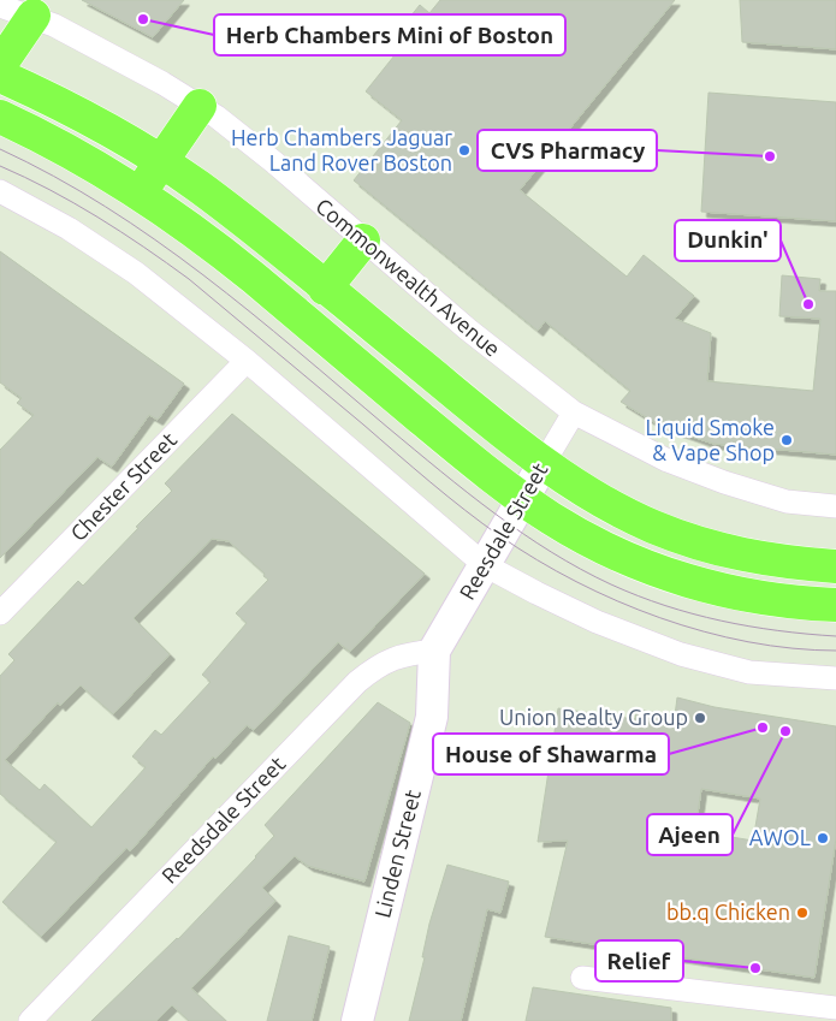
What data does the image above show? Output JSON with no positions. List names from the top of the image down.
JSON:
{
  "streets": {
    "street": [
      "Commonwealth Avenue",
      "Chester Street",
      "Reesdale Street",
      "Reedsdale Street",
      "Linden Street"
    ]
  },
  "crossings": [
    ["Commonwealth Avenue", "Reesdale Street"],
    ["Reesdale Street", "Reedsdale Street"],
    ["Reesdale Street", "Linden Street"],
    ["Reedsdale Street", "Linden Street"]
  ],
  "places": [
    "Herb Chambers Mini of Boston",
    "Herb Chambers Jaguar Land Rover Boston",
    "CVS Pharmacy",
    "Dunkin'",
    "Liquid Smoke & Vape Shop",
    "Union Realty Group",
    "House of Shawarma",
    "Ajeen",
    "AWOL",
    "bb.q Chicken",
    "Relief"
  ]
}
